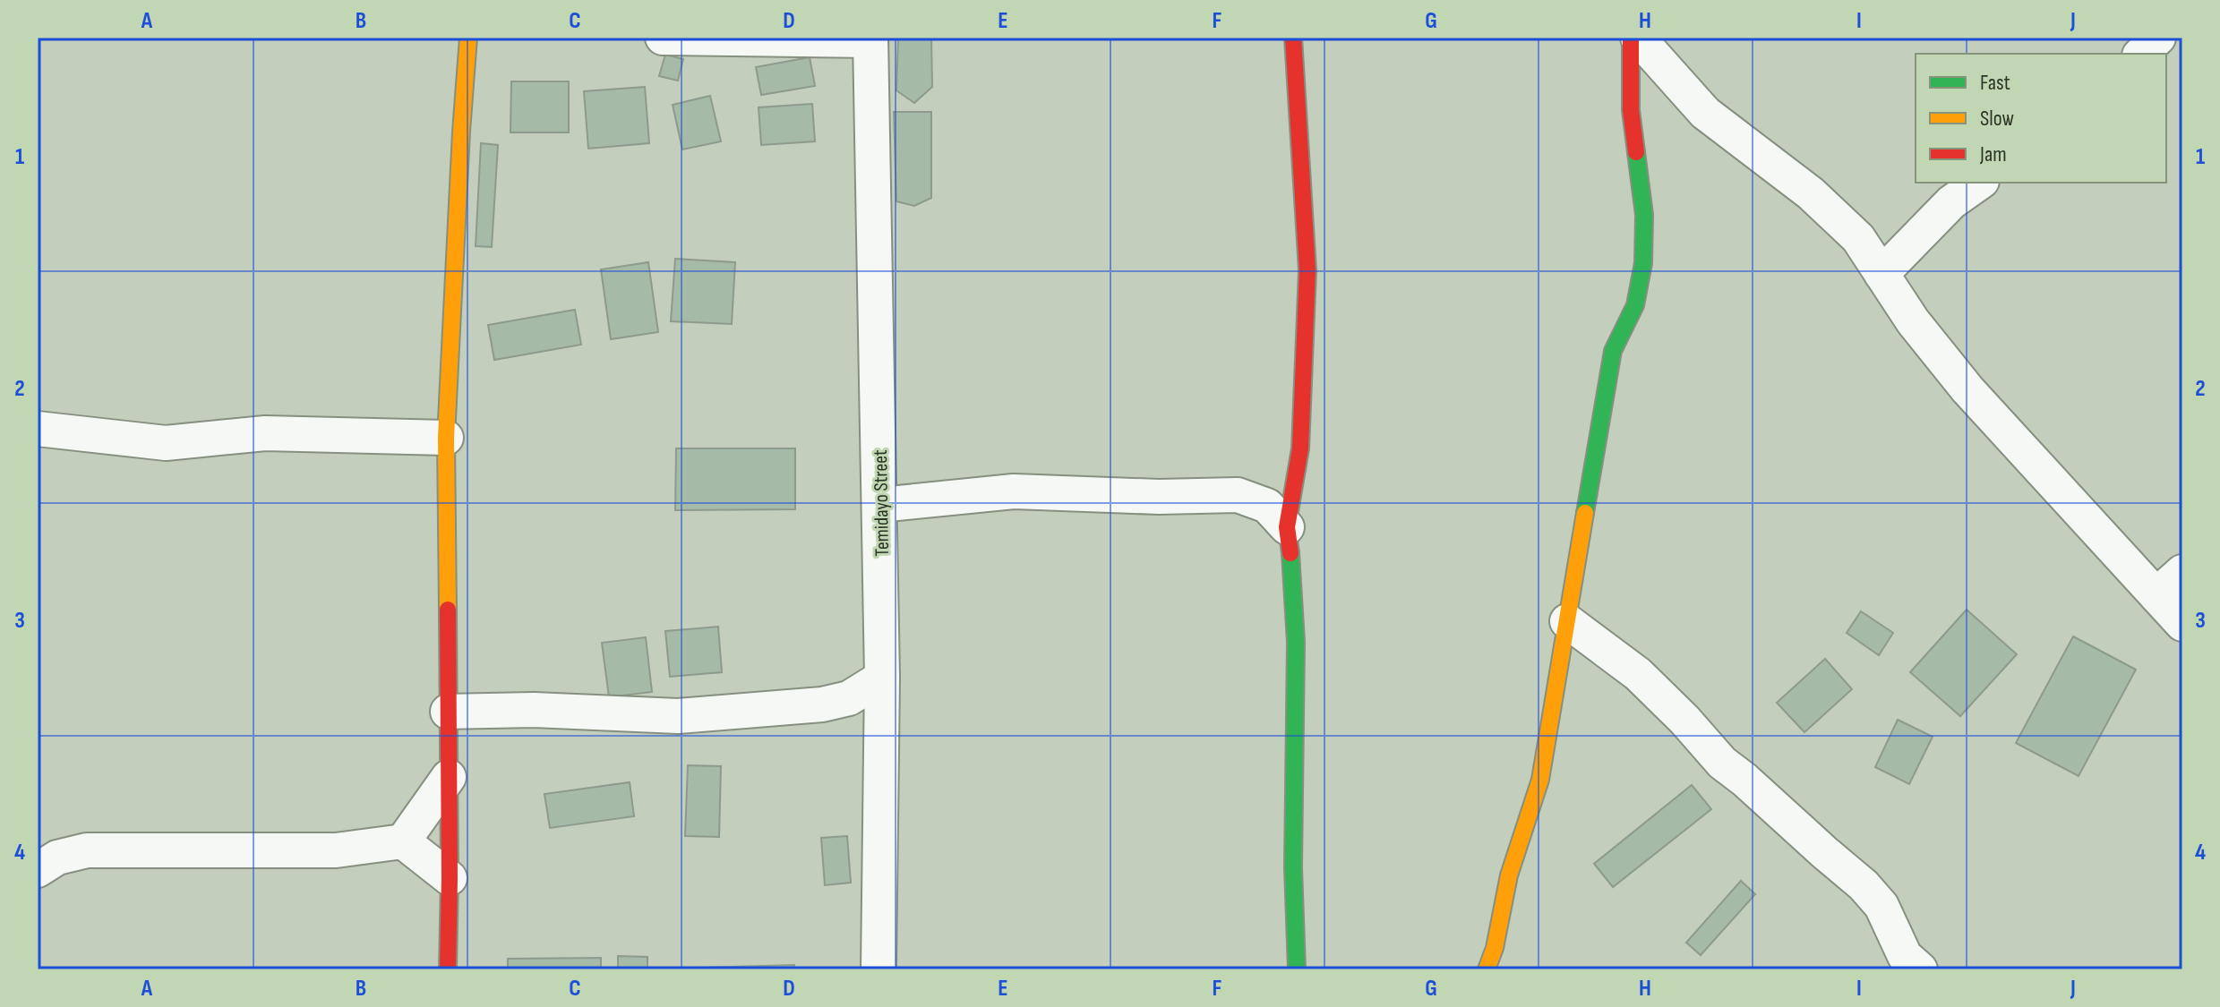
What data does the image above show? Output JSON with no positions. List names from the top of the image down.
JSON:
{
  "streets": {
    "street": ["Temidayo Street"]
  },
  "legend": ["Fast", "Slow", "Jam"],
  "grid": {
    "columns": [
      "A",
      "B",
      "C",
      "D",
      "E",
      "F",
      "G",
      "H",
      "I",
      "J"
    ],
    "rows": [
      "1",
      "2",
      "3",
      "4"
    ]
  }
}
